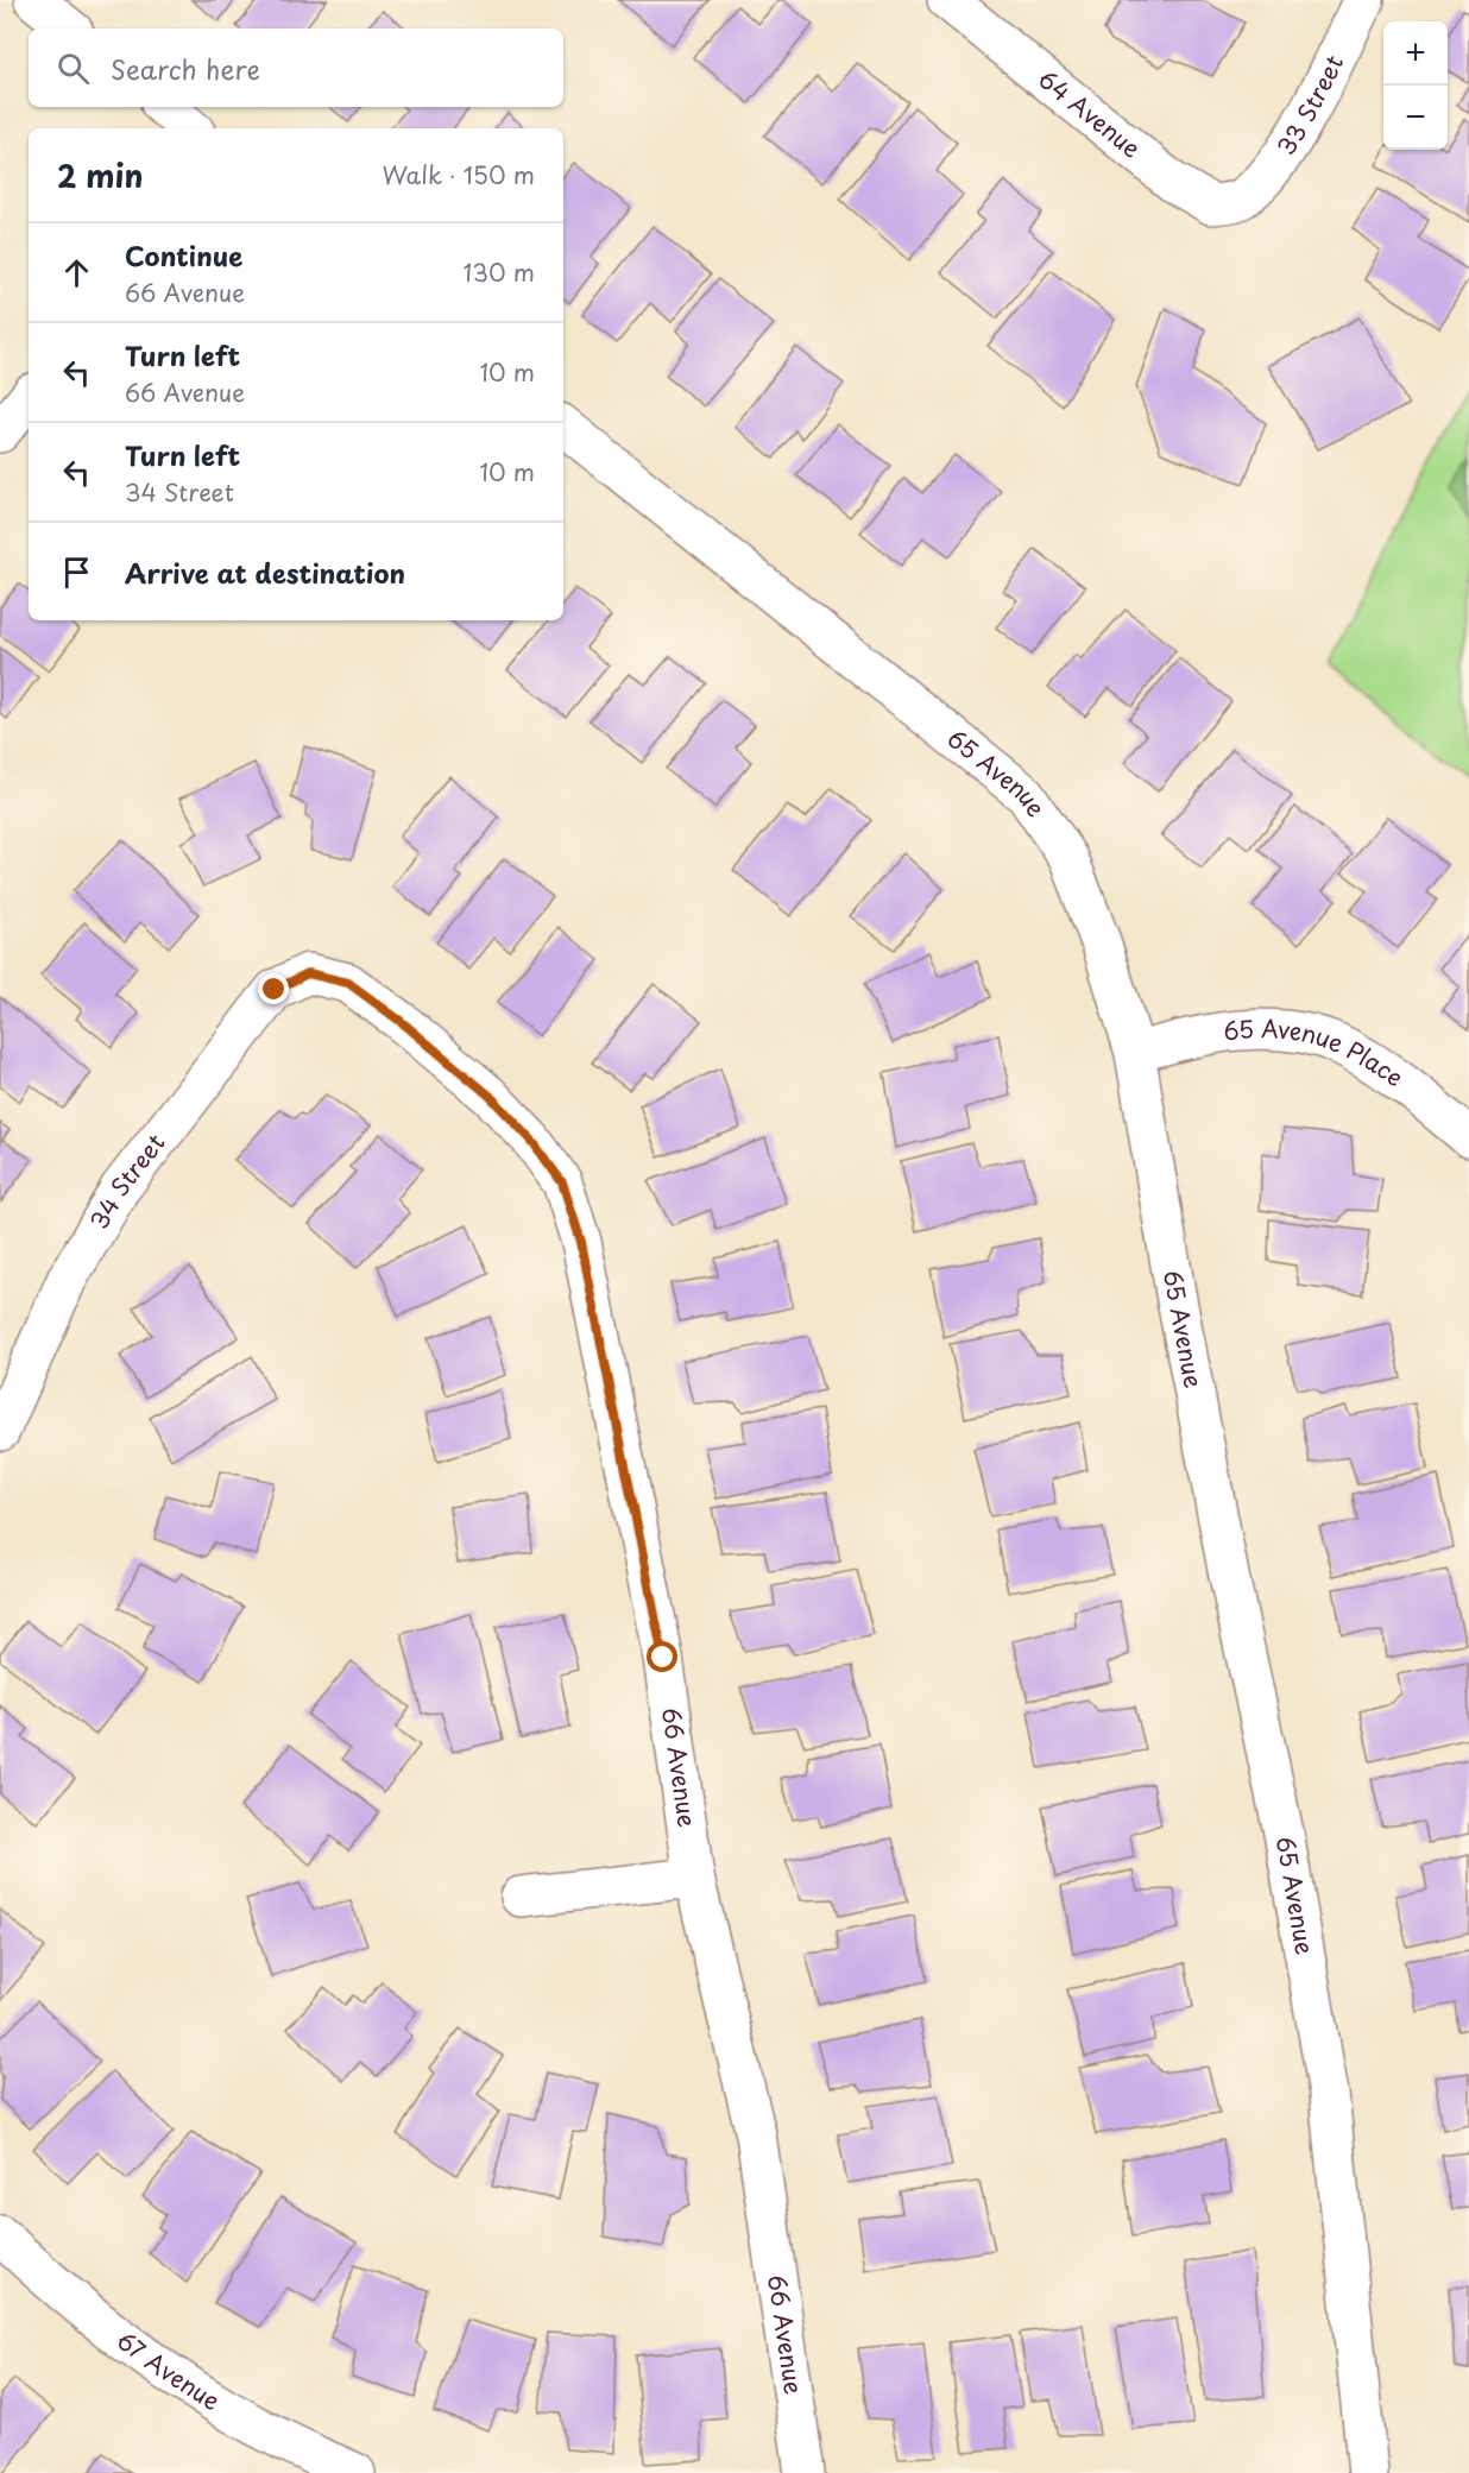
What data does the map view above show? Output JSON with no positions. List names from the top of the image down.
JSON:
{
  "streets": {
    "street": [
      "33 Street",
      "64 Avenue",
      "65 Avenue",
      "65 Avenue Place",
      "34 Street",
      "66 Avenue",
      "67 Avenue"
    ]
  },
  "crossings": [
    ["33 Street", "64 Avenue"],
    ["65 Avenue", "65 Avenue Place"],
    ["34 Street", "66 Avenue"]
  ],
  "page": {
    "map_buttons": ["+", "−"],
    "search": "Search here",
    "heading": ["2 min", "Walk · 150 m"],
    "list": [
      ["Continue", "66 Avenue", "130 m"],
      ["Turn left", "66 Avenue", "10 m"],
      ["Turn left", "34 Street", "10 m"],
      "Arrive at destination"
    ]
  }
}
